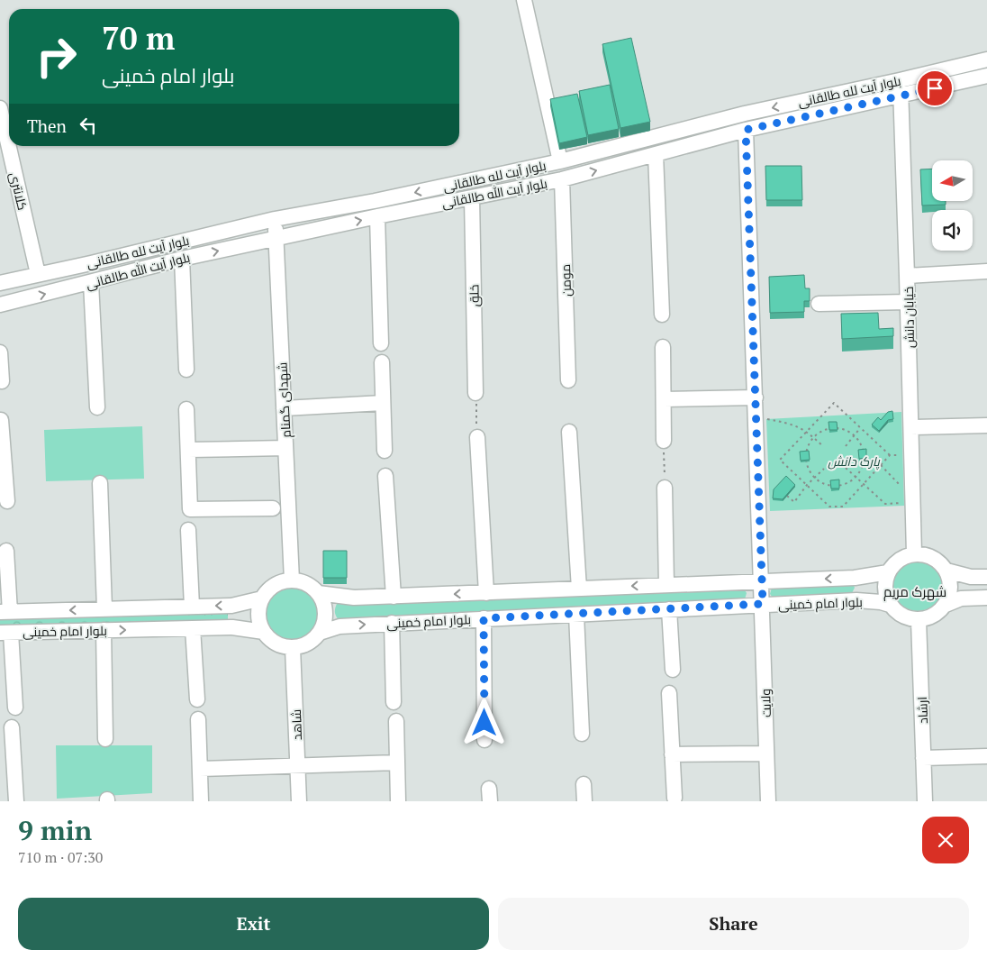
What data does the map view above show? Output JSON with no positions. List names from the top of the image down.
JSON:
{
  "streets": {
    "street": [
      "بلوار آیت لله طالقانی",
      "کلانتری",
      "بلوار آیت الله طالقانی",
      "مومن",
      "خلق",
      "خیابان دانش",
      "شهدای گمنام",
      "بلوار امام خمینی",
      "ولایت",
      "ارشاد",
      "شاهد"
    ]
  },
  "crossings": [
    ["بلوار آیت لله طالقانی", "کلانتری"],
    ["بلوار آیت لله طالقانی", "خیابان دانش"],
    ["بلوار آیت لله طالقانی", "شهدای گمنام"],
    ["بلوار آیت الله طالقانی", "مومن"],
    ["بلوار آیت الله طالقانی", "خلق"],
    ["بلوار آیت الله طالقانی", "خیابان دانش"],
    ["بلوار آیت الله طالقانی", "شهدای گمنام"],
    ["بلوار آیت الله طالقانی", "ولایت"],
    ["خیابان دانش", "بلوار امام خمینی"],
    ["خیابان دانش", "ارشاد"],
    ["شهدای گمنام", "بلوار امام خمینی"],
    ["شهدای گمنام", "شاهد"],
    ["بلوار امام خمینی", "ولایت"],
    ["بلوار امام خمینی", "ارشاد"],
    ["بلوار امام خمینی", "شاهد"]
  ],
  "one_way": ["بلوار آیت لله طالقانی", "بلوار آیت الله طالقانی"],
  "districts": ["شهرک مریم"],
  "parks": ["پارک دانش"],
  "north": "left",
  "page": {
    "turn": ["70 m", "بلوار امام خمینی"],
    "then": "Then",
    "heading": ["9 min", "710 m · 07:30"],
    "buttons": ["Exit", "Share"]
  }
}
